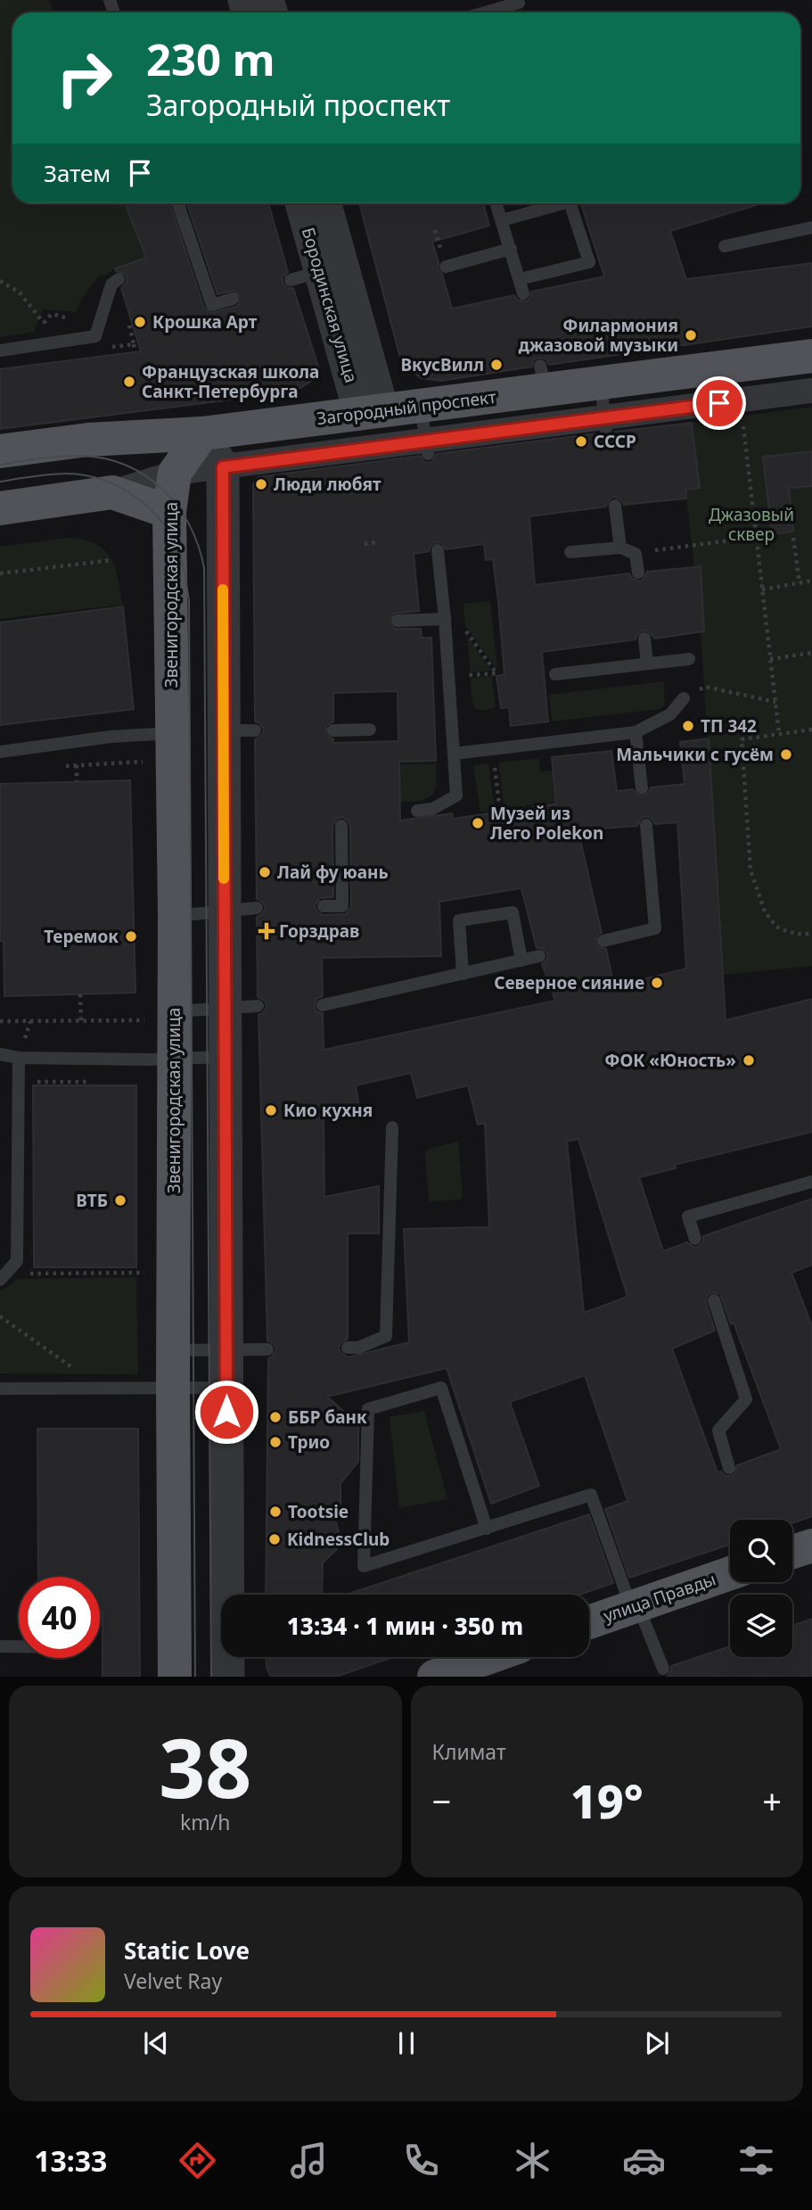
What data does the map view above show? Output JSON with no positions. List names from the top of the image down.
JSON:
{
  "streets": {
    "main road": ["Загородный проспект", "Звенигородская улица", "улица Правды"],
    "street": ["Бородинская улица"]
  },
  "crossings": [
    ["Бородинская улица", "Загородный проспект"],
    ["Загородный проспект", "Звенигородская улица"]
  ],
  "parks": ["Джазовый сквер"],
  "places": {
    "other": [
      "Крошка Арт",
      "Филармония джазовой музыки",
      "ВкусВилл",
      "Французская школа Санкт-Петербурга",
      "СССР",
      "Люди любят",
      "ТП 342",
      "Мальчики с гусём",
      "Музей из Лего Polekon",
      "Лай фу юань",
      "Теремок",
      "Северное сияние",
      "ФОК «Юность»",
      "Кио кухня",
      "ВТБ",
      "ББР банк",
      "Трио",
      "Tootsie",
      "KidnessClub"
    ],
    "health": ["Горздрав"]
  },
  "page": {
    "turn": ["230 m", "Загородный проспект"],
    "then": "Затем",
    "limit": "40",
    "trip": "13:34 · 1 мин · 350 m",
    "tile": [
      ["38", "km/h"],
      "Климат"
    ],
    "heat": ["−", "19°", "+"],
    "song": ["Static Love", "Velvet Ray"],
    "tabs": "13:33"
  }
}
